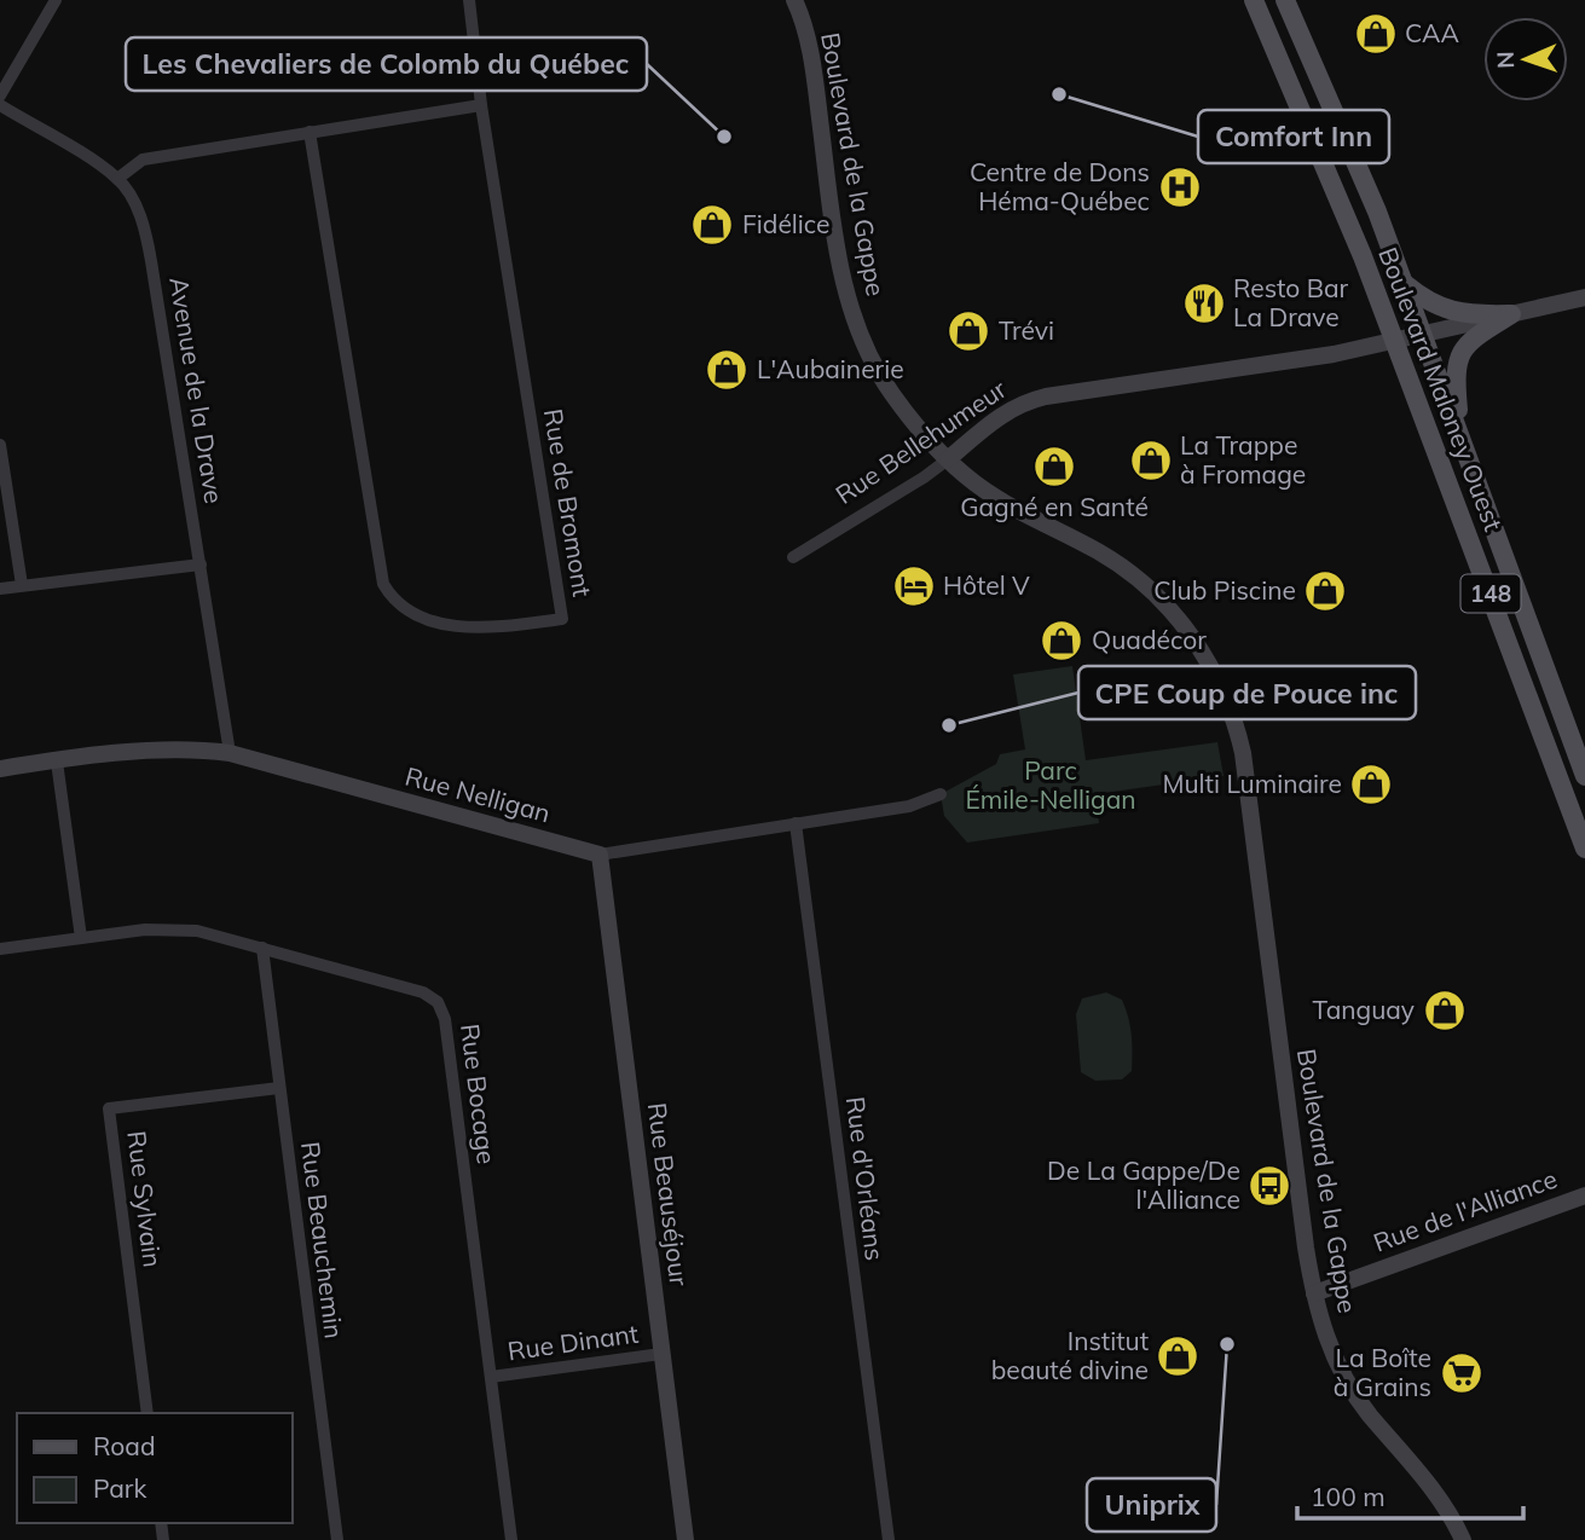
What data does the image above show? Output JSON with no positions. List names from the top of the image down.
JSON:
{
  "streets": {
    "main road": ["Boulevard Maloney Ouest", "148"],
    "street": [
      "Boulevard de la Gappe",
      "Avenue de la Drave",
      "Rue Bellehumeur",
      "Rue de Bromont",
      "Rue Nelligan",
      "Rue Bocage",
      "Rue d'Orléans",
      "Rue Beauséjour",
      "Rue Sylvain",
      "Rue de l'Alliance",
      "Rue Beauchemin",
      "Rue Dinant"
    ]
  },
  "crossings": [
    ["Boulevard de la Gappe", "Rue Bellehumeur"],
    ["Boulevard de la Gappe", "Rue de l'Alliance"],
    ["Boulevard Maloney Ouest", "Rue Bellehumeur"],
    ["Avenue de la Drave", "Rue Nelligan"],
    ["Rue Nelligan", "Rue d'Orléans"],
    ["Rue Nelligan", "Rue Beauséjour"],
    ["Rue Bocage", "Rue Beauchemin"],
    ["Rue Bocage", "Rue Dinant"],
    ["Rue Beauséjour", "Rue Dinant"],
    ["Rue Sylvain", "Rue Beauchemin"]
  ],
  "parks": ["Parc Émile-Nelligan"],
  "places": {
    "shop": [
      "CAA",
      "Fidélice",
      "Trévi",
      "L'Aubainerie",
      "La Trappe à Fromage",
      "Gagné en Santé",
      "Club Piscine",
      "Quadécor",
      "Multi Luminaire",
      "Tanguay",
      "Institut beauté divine"
    ],
    "other": [
      "Comfort Inn",
      "Les Chevaliers de Colomb du Québec",
      "CPE Coup de Pouce inc",
      "Uniprix"
    ],
    "hospital": ["Centre de Dons Héma-Québec"],
    "restaurant": ["Resto Bar La Drave"],
    "hotel": ["Hôtel V"],
    "bus stop": ["De La Gappe/De l'Alliance"],
    "supermarket": ["La Boîte à Grains"]
  },
  "legend": ["Road", "Park"],
  "scale_bar": "100 m",
  "north": "left"
}
